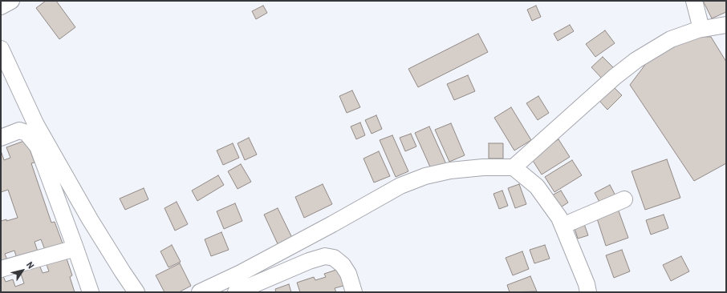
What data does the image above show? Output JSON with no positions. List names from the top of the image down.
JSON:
{
  "north": "top right"
}
